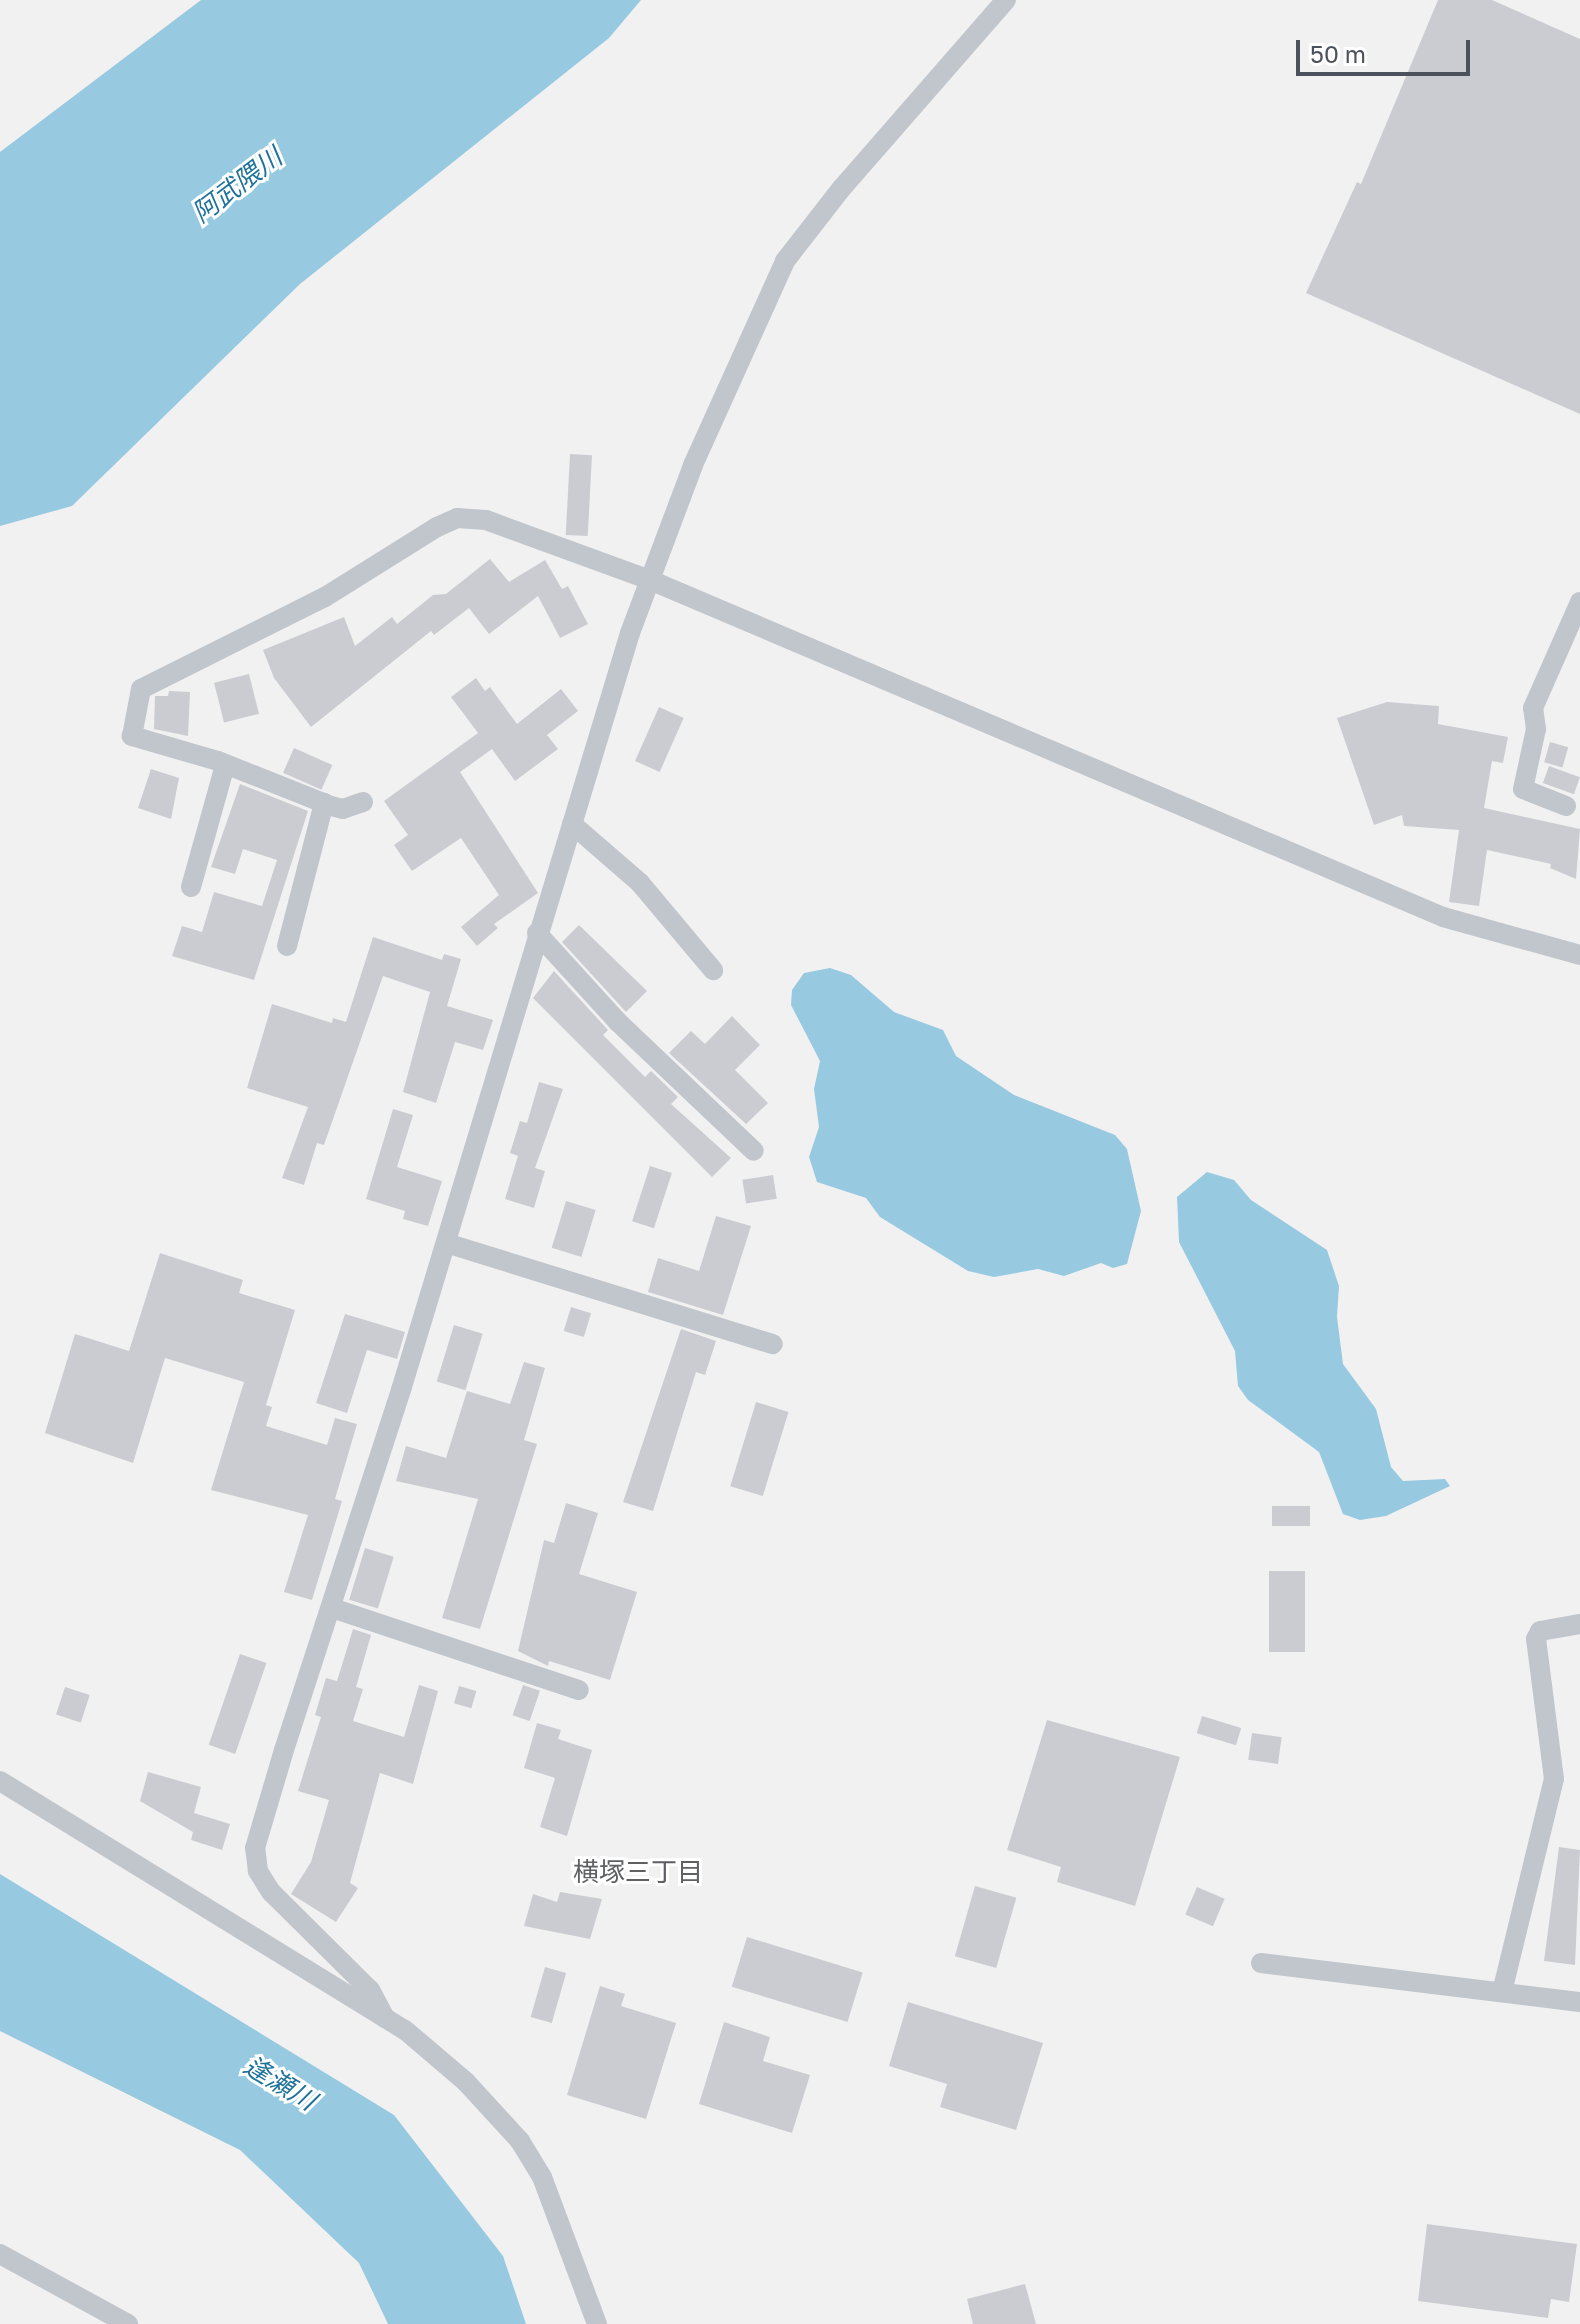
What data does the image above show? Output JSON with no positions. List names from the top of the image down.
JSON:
{
  "districts": ["横塚三丁目"],
  "water": ["阿武隈川", "逢瀬川"],
  "scale_bar": "50 m"
}
